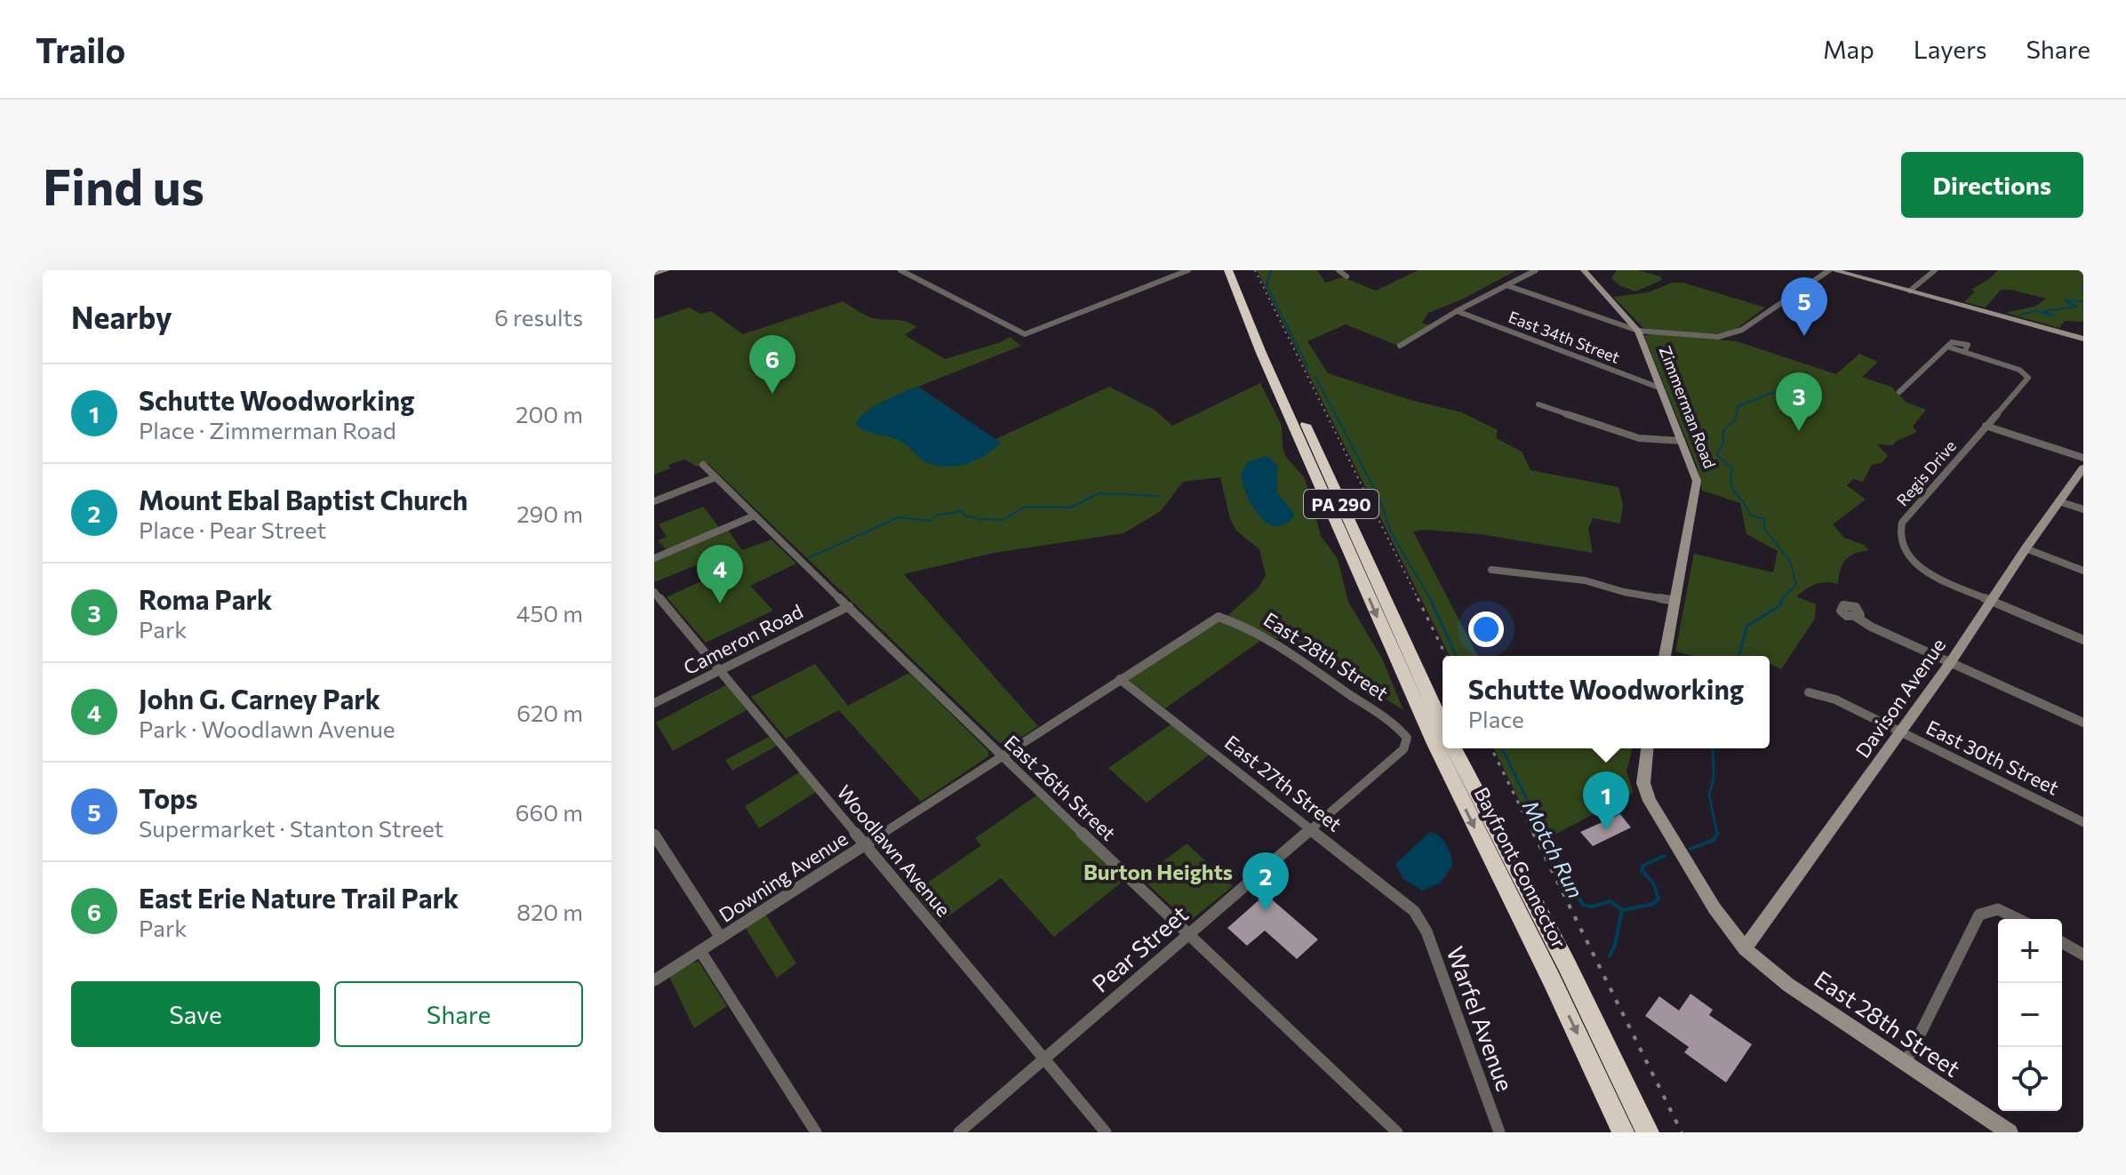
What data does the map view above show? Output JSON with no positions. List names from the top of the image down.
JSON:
{
  "streets": {
    "highway": ["PA 290", "Bayfront Connector"],
    "street": [
      "East 34th Street",
      "Zimmerman Road",
      "Regis Drive",
      "Cameron Road",
      "East 28th Street",
      "Davison Avenue",
      "East 30th Street",
      "East 27th Street",
      "East 26th Street",
      "Woodlawn Avenue",
      "Downing Avenue",
      "Pear Street",
      "Warfel Avenue"
    ]
  },
  "crossings": [
    ["East 34th Street", "Zimmerman Road"],
    ["Regis Drive", "Davison Avenue"],
    ["Cameron Road", "East 26th Street"],
    ["Cameron Road", "Woodlawn Avenue"],
    ["East 28th Street", "Davison Avenue"],
    ["East 28th Street", "Downing Avenue"],
    ["East 28th Street", "Pear Street"],
    ["Davison Avenue", "East 30th Street"],
    ["East 27th Street", "Downing Avenue"],
    ["East 27th Street", "Pear Street"],
    ["East 27th Street", "Warfel Avenue"],
    ["East 26th Street", "Downing Avenue"],
    ["East 26th Street", "Pear Street"],
    ["Woodlawn Avenue", "Downing Avenue"],
    ["Woodlawn Avenue", "Pear Street"]
  ],
  "districts": ["Burton Heights"],
  "water": ["Motch Run"],
  "page": {
    "header": "Trailo",
    "nav": ["Map", "Layers", "Share"],
    "buttons": [
      "Directions",
      ["Save", "Share"]
    ],
    "title": "Find us",
    "heading": ["Nearby", "6 results"],
    "pins": [
      "5",
      "6",
      "3",
      "4",
      "1",
      "2"
    ],
    "list": [
      {
        "mark": "1",
        "name": "Schutte Woodworking",
        "note": "Place · Zimmerman Road",
        "value": "200 m"
      },
      {
        "mark": "2",
        "name": "Mount Ebal Baptist Church",
        "note": "Place · Pear Street",
        "value": "290 m"
      },
      {
        "mark": "3",
        "name": "Roma Park",
        "note": "Park",
        "value": "450 m"
      },
      {
        "mark": "4",
        "name": "John G. Carney Park",
        "note": "Park · Woodlawn Avenue",
        "value": "620 m"
      },
      {
        "mark": "5",
        "name": "Tops",
        "note": "Supermarket · Stanton Street",
        "value": "660 m"
      },
      {
        "mark": "6",
        "name": "East Erie Nature Trail Park",
        "note": "Park",
        "value": "820 m"
      }
    ],
    "popup": ["Schutte Woodworking", "Place"],
    "map_buttons": ["+", "−"]
  }
}
